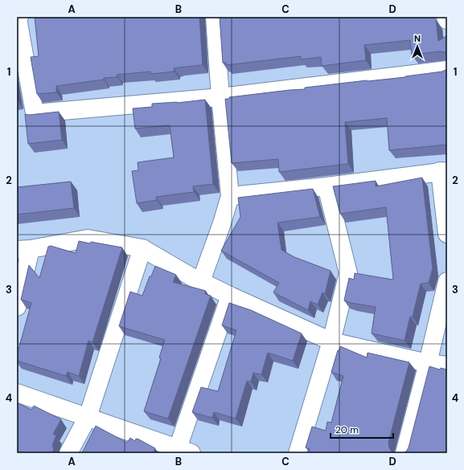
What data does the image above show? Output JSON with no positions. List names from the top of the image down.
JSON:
{
  "scale_bar": "20 m",
  "north": "top",
  "grid": {
    "columns": [
      "A",
      "B",
      "C",
      "D"
    ],
    "rows": [
      "1",
      "2",
      "3",
      "4"
    ]
  }
}
